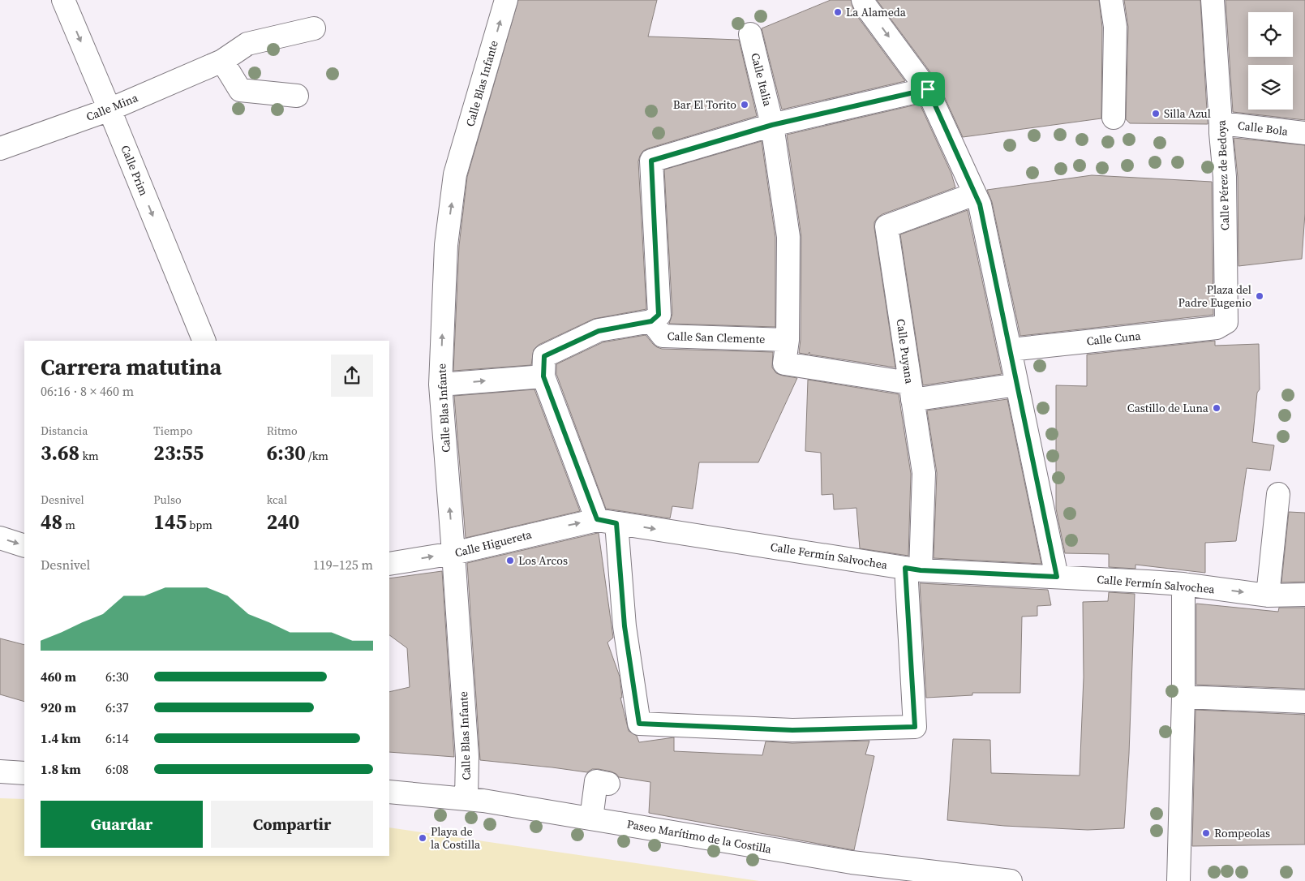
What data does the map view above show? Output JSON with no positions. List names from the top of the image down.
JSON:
{
  "streets": {
    "street": [
      "Calle Italia",
      "Calle Blas Infante",
      "Calle Mina",
      "Calle Bola",
      "Calle Prim",
      "Calle Pérez de Bedoya",
      "Calle San Clemente",
      "Calle Cuna",
      "Calle Puyana",
      "Calle Higuereta",
      "Calle Fermín Salvochea",
      "Paseo Marítimo de la Costilla"
    ]
  },
  "crossings": [
    ["Calle Italia", "Calle San Clemente"],
    ["Calle Italia", "Calle Puyana"],
    ["Calle Blas Infante", "Calle Higuereta"],
    ["Calle Blas Infante", "Paseo Marítimo de la Costilla"],
    ["Calle Mina", "Calle Prim"],
    ["Calle Bola", "Calle Pérez de Bedoya"],
    ["Calle Pérez de Bedoya", "Calle Cuna"],
    ["Calle Puyana", "Calle Higuereta"],
    ["Calle Puyana", "Calle Fermín Salvochea"],
    ["Calle Higuereta", "Calle Fermín Salvochea"]
  ],
  "one_way": ["Calle Blas Infante", "Calle Prim", "Calle Fermín Salvochea"],
  "places": [
    "La Alameda",
    "Bar El Torito",
    "Silla Azul",
    "Plaza del Padre Eugenio",
    "Castillo de Luna",
    "Los Arcos",
    "Rompeolas",
    "Playa de la Costilla"
  ],
  "page": {
    "heading": ["Carrera matutina", "06:16 · 8 × 460 m"],
    "stats": [
      ["Distancia", "3.68 km"],
      ["Tiempo", "23:55"],
      ["Ritmo", "6:30 /km"],
      ["Desnivel", "48 m"],
      ["Pulso", "145 bpm"],
      ["kcal", "240"]
    ],
    "chart": ["Desnivel", "119–125 m"],
    "list": [
      {
        "name": "460 m",
        "note": "6:30"
      },
      {
        "name": "920 m",
        "note": "6:37"
      },
      {
        "name": "1.4 km",
        "note": "6:14"
      },
      {
        "name": "1.8 km",
        "note": "6:08"
      }
    ],
    "buttons": ["Guardar", "Compartir"]
  }
}
